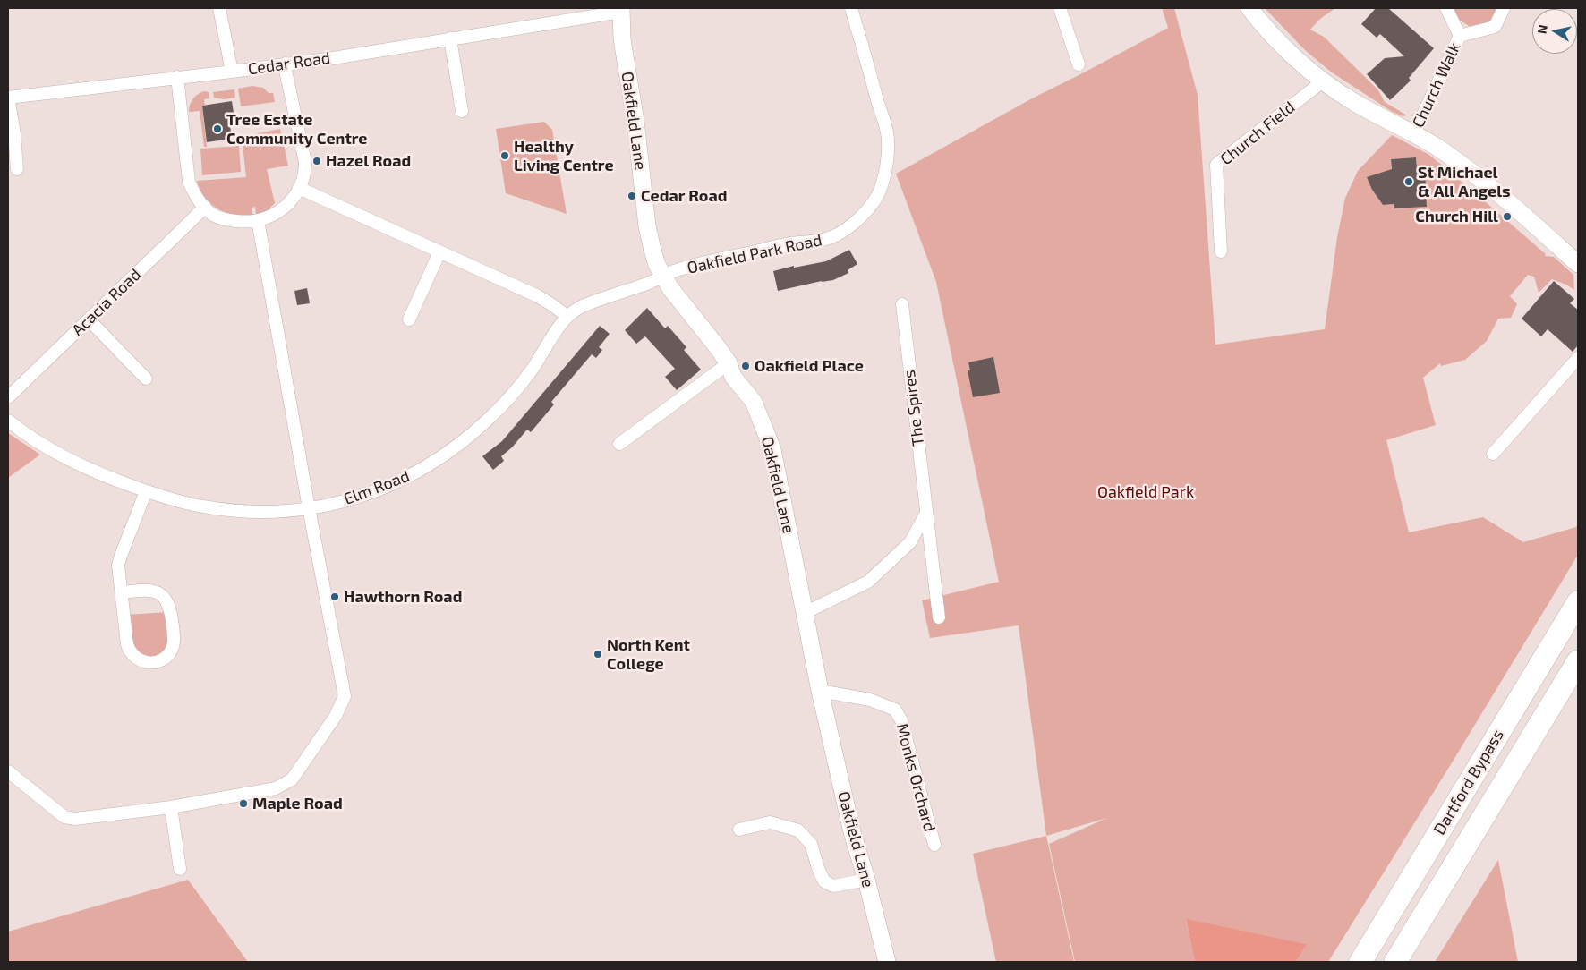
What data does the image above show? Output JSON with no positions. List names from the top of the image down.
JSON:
{
  "streets": {
    "highway": ["Dartford Bypass"],
    "street": [
      "Cedar Road",
      "Church Walk",
      "Oakfield Lane",
      "Church Field",
      "Oakfield Park Road",
      "Acacia Road",
      "The Spires",
      "Elm Road",
      "Monks Orchard"
    ]
  },
  "crossings": [
    ["Cedar Road", "Oakfield Lane"],
    ["Oakfield Lane", "Oakfield Park Road"],
    ["Oakfield Lane", "Elm Road"],
    ["Oakfield Lane", "Monks Orchard"],
    ["Oakfield Park Road", "Elm Road"]
  ],
  "parks": ["Oakfield Park"],
  "places": [
    "Tree Estate Community Centre",
    "Healthy Living Centre",
    "Hazel Road",
    "St Michael & All Angels",
    "Cedar Road",
    "Church Hill",
    "Oakfield Place",
    "Hawthorn Road",
    "North Kent College",
    "Maple Road"
  ],
  "north": "left"
}
